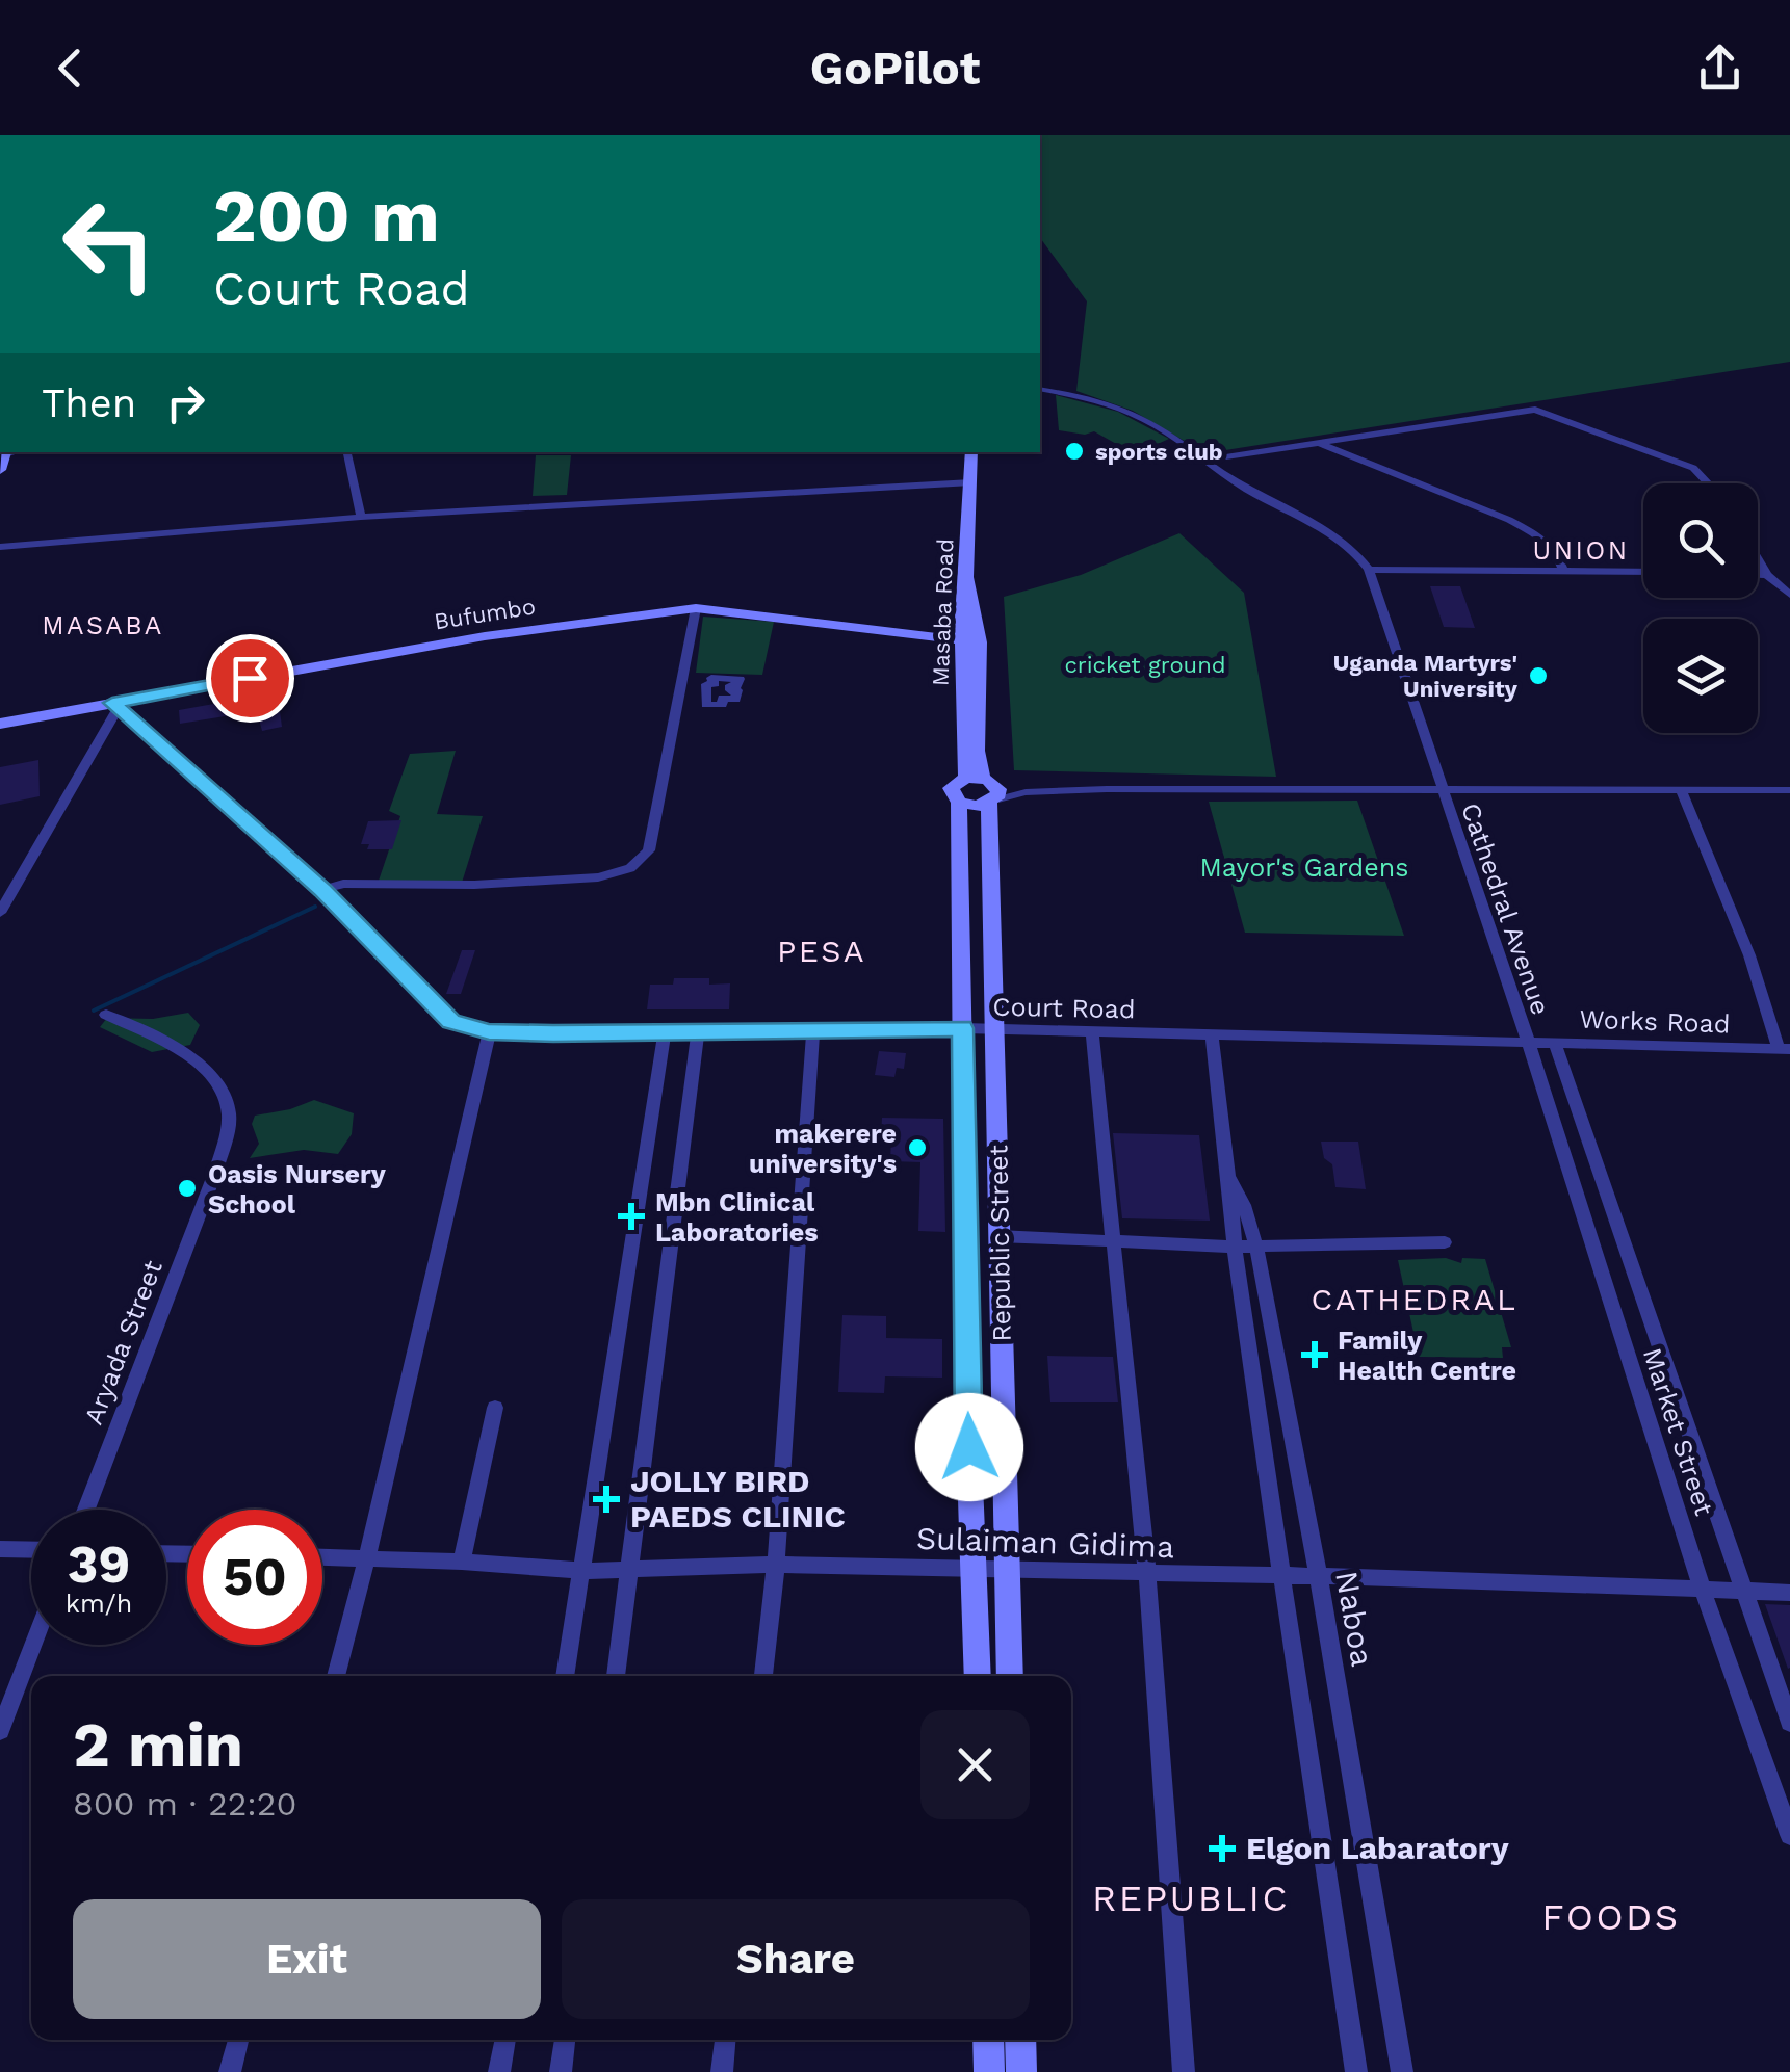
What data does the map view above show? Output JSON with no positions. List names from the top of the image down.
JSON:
{
  "streets": {
    "street": [
      "Masaba Road",
      "Bufumbo",
      "Cathedral Avenue",
      "Court Road",
      "Works Road",
      "Republic Street",
      "Aryada Street",
      "Market Street",
      "Sulaiman Gidima",
      "Naboa"
    ]
  },
  "crossings": [
    ["Masaba Road", "Bufumbo"],
    ["Masaba Road", "Republic Street"],
    ["Bufumbo", "Court Road"],
    ["Cathedral Avenue", "Court Road"],
    ["Cathedral Avenue", "Works Road"],
    ["Cathedral Avenue", "Market Street"],
    ["Court Road", "Works Road"],
    ["Court Road", "Republic Street"],
    ["Court Road", "Market Street"],
    ["Court Road", "Naboa"],
    ["Works Road", "Market Street"],
    ["Republic Street", "Sulaiman Gidima"],
    ["Market Street", "Sulaiman Gidima"],
    ["Sulaiman Gidima", "Naboa"]
  ],
  "districts": [
    "UNION",
    "MASABA",
    "PESA",
    "CATHEDRAL",
    "REPUBLIC",
    "FOODS"
  ],
  "parks": ["cricket ground", "Mayor's Gardens"],
  "places": {
    "other": [
      "sports club",
      "Uganda Martyrs' University",
      "makerere university's",
      "Oasis Nursery School"
    ],
    "health": [
      "Mbn Clinical Laboratories",
      "Family Health Centre",
      "JOLLY BIRD PAEDS CLINIC",
      "Elgon Labaratory"
    ]
  },
  "page": {
    "header": "GoPilot",
    "turn": ["200 m", "Court Road"],
    "then": "Then",
    "speed": "39 km/h",
    "limit": "50",
    "heading": ["2 min", "800 m · 22:20"],
    "buttons": ["Exit", "Share"]
  }
}
